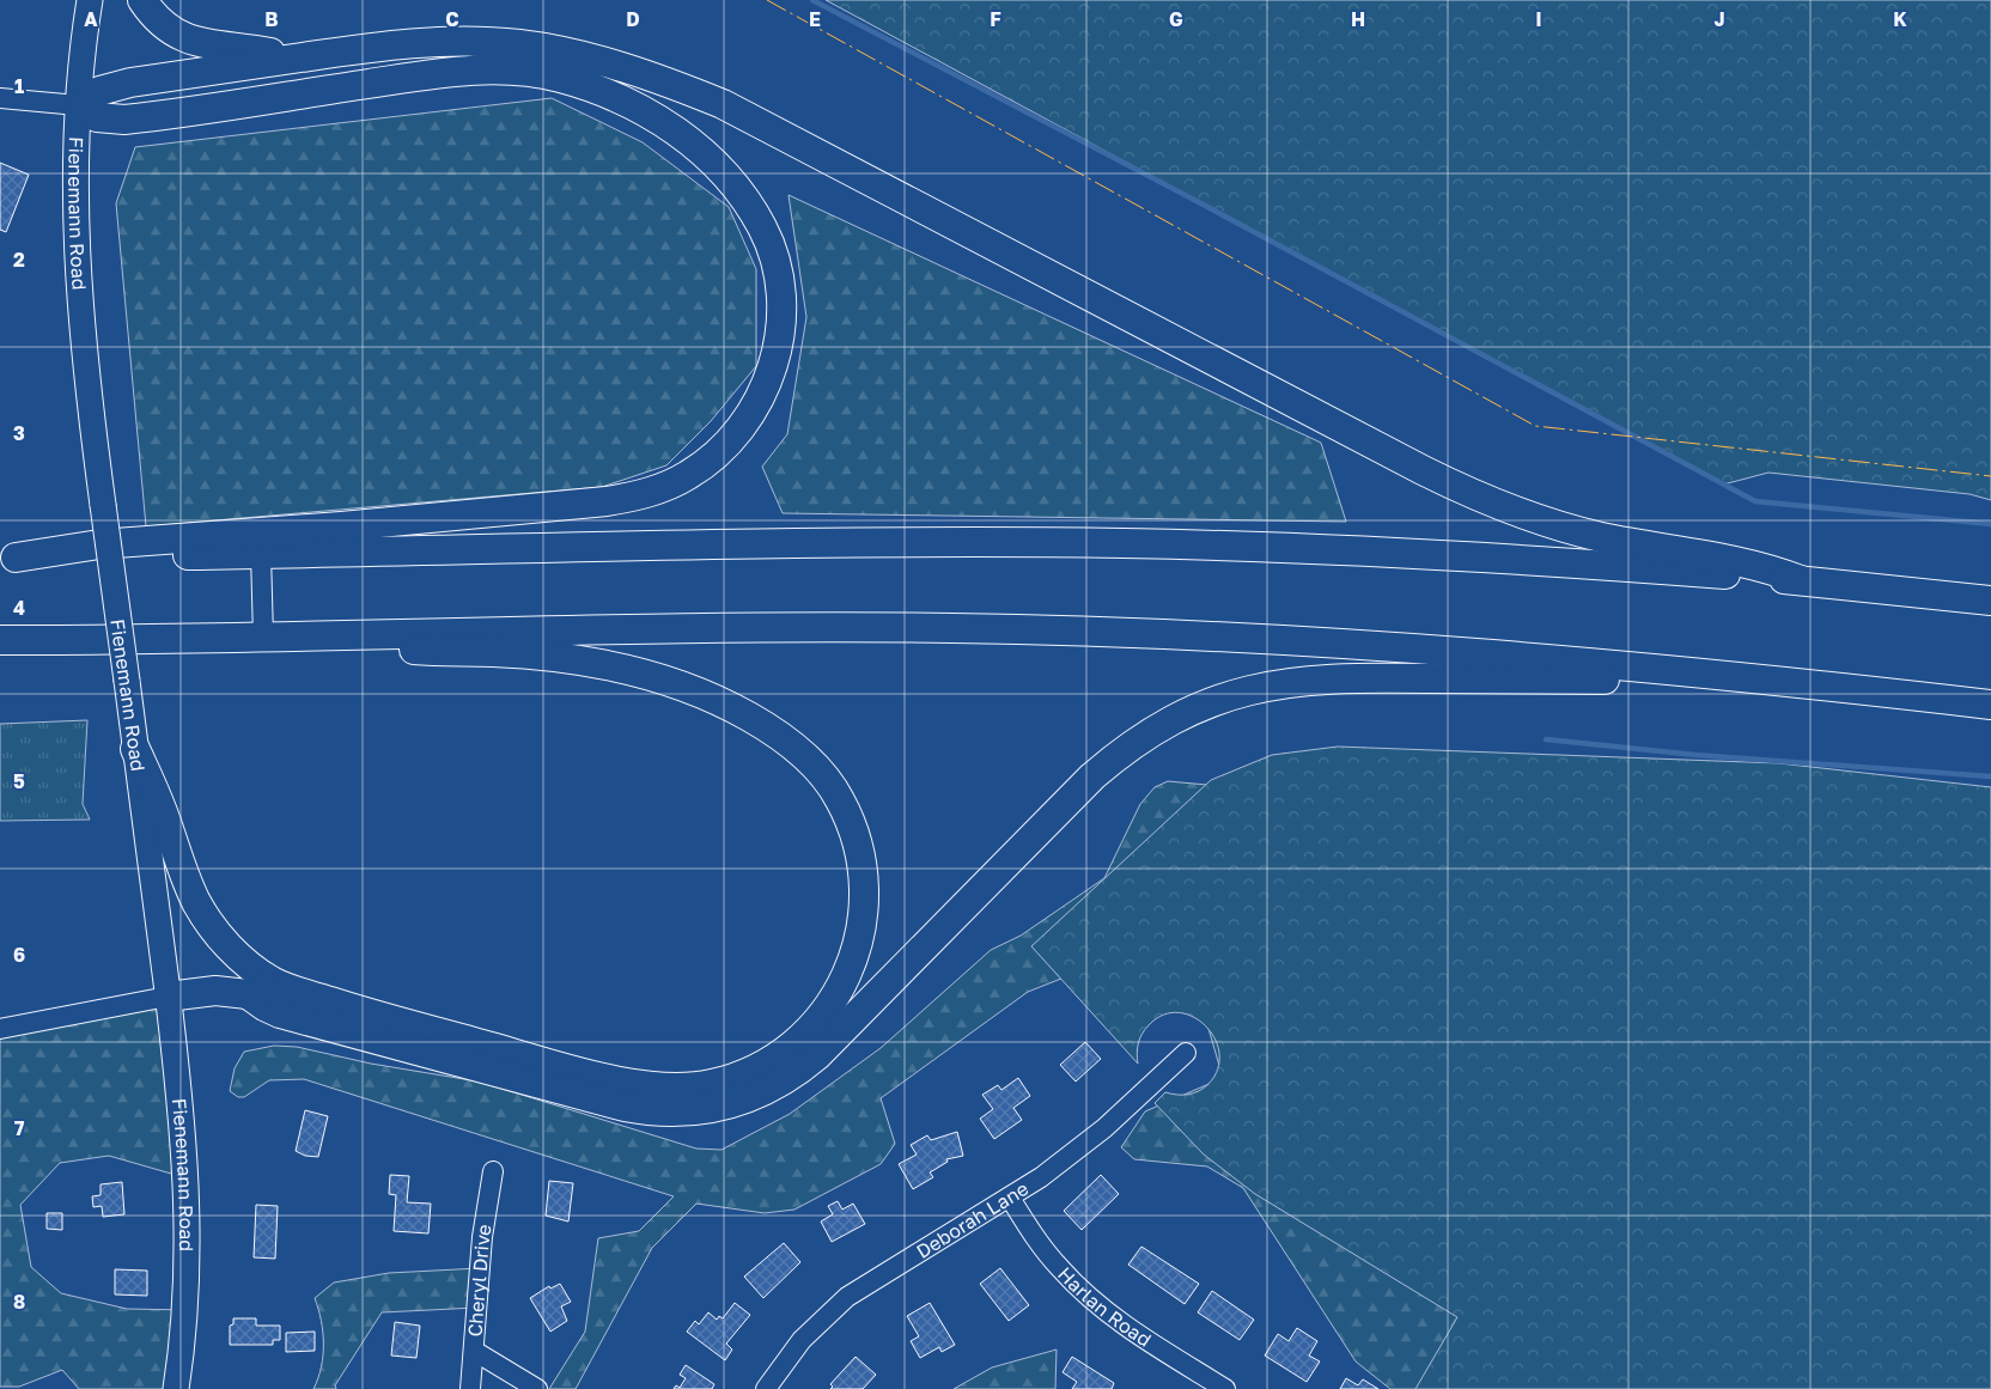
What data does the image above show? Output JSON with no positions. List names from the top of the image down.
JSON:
{
  "streets": {
    "main road": ["Fienemann Road"],
    "street": ["Deborah Lane", "Cheryl Drive", "Harlan Road"]
  },
  "crossings": [
    ["Deborah Lane", "Harlan Road"]
  ],
  "grid": {
    "columns": [
      "A",
      "B",
      "C",
      "D",
      "E",
      "F",
      "G",
      "H",
      "I",
      "J",
      "K"
    ],
    "rows": [
      "1",
      "2",
      "3",
      "4",
      "5",
      "6",
      "7",
      "8"
    ]
  }
}
